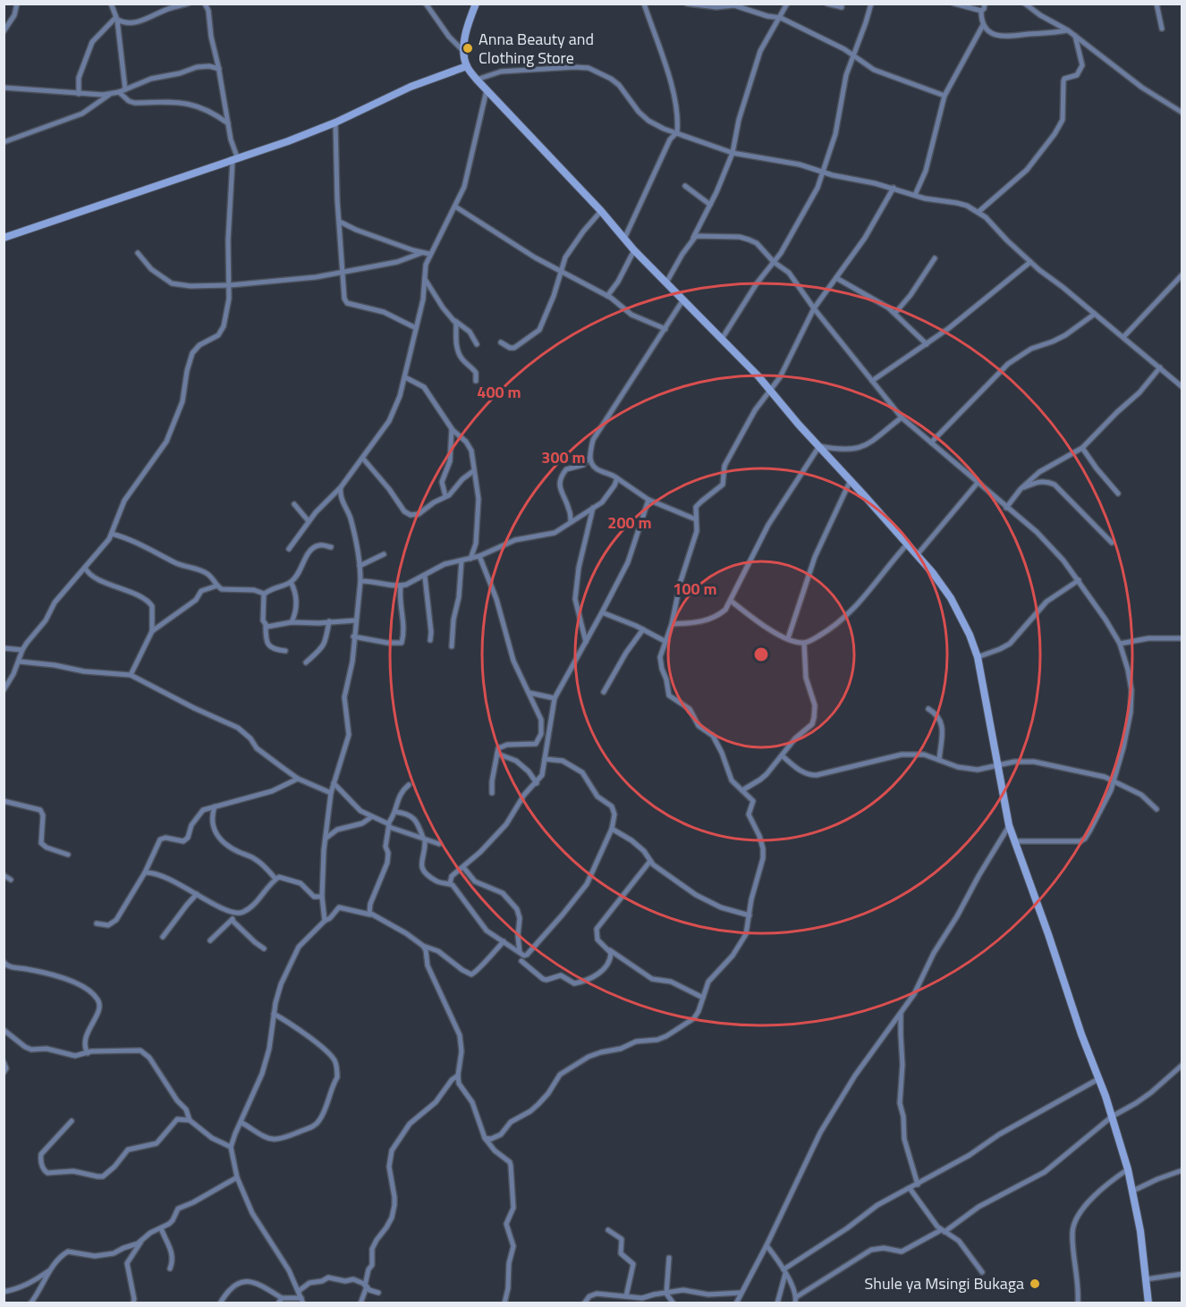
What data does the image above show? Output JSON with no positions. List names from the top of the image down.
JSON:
{
  "places": ["Anna Beauty and Clothing Store", "Shule ya Msingi Bukaga"],
  "rings": [
    "400 m",
    "300 m",
    "200 m",
    "100 m"
  ]
}
